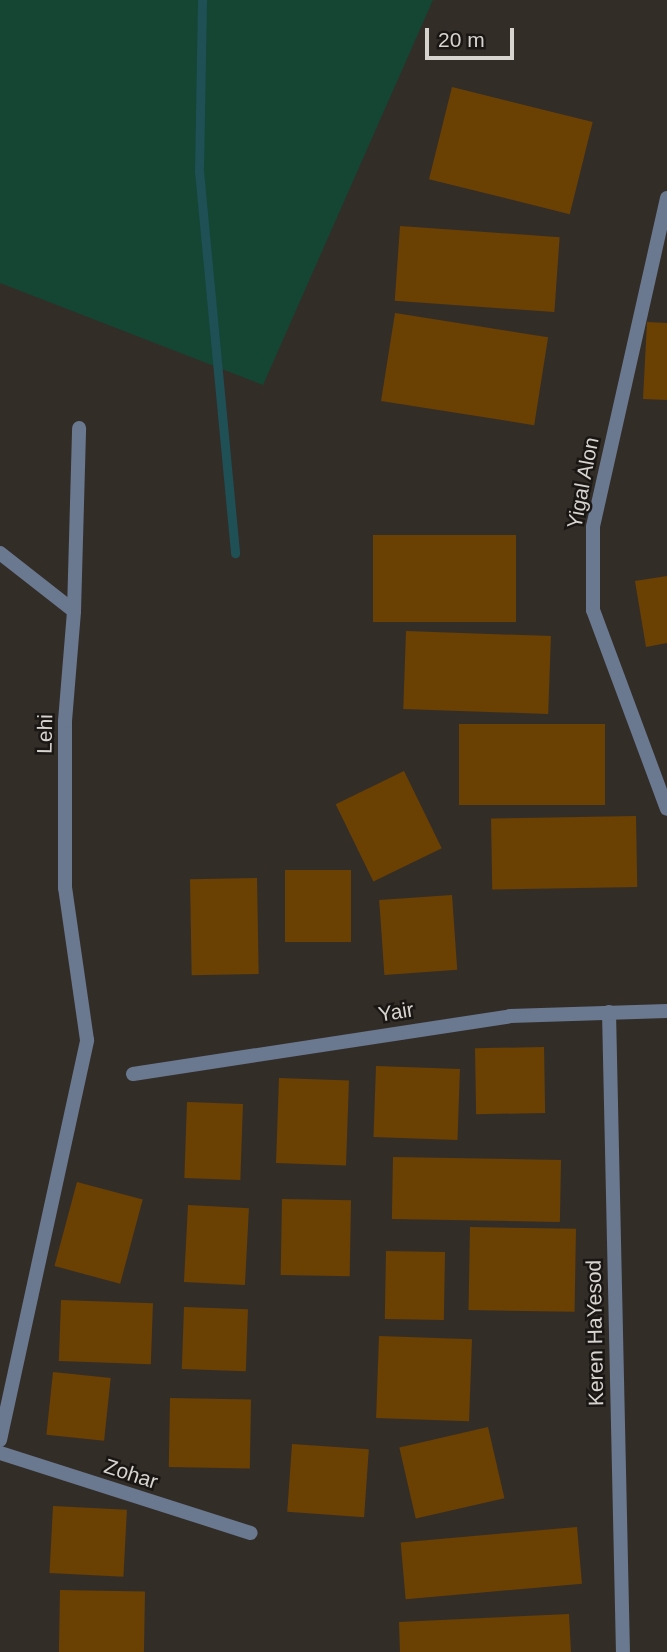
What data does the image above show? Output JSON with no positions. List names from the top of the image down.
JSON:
{
  "streets": {
    "street": [
      "Yigal Alon",
      "Lehi",
      "Yair",
      "Keren HaYesod",
      "Zohar"
    ]
  },
  "crossings": [
    ["Yair", "Keren HaYesod"]
  ],
  "scale_bar": "20 m"
}
